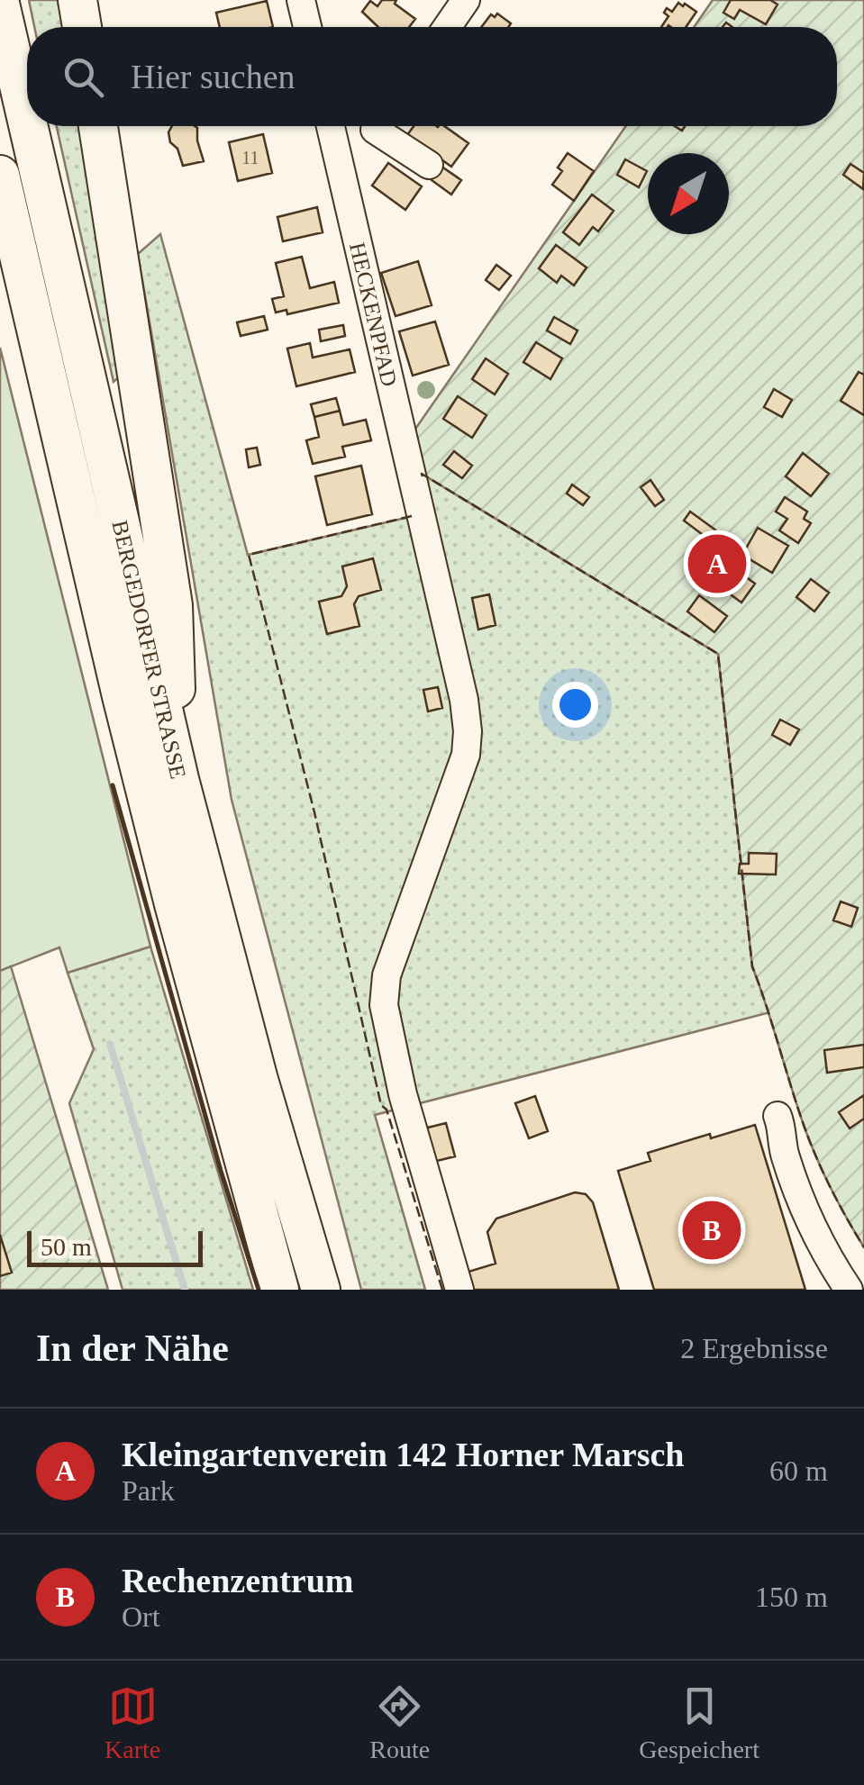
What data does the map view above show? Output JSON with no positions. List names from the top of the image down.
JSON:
{
  "streets": {
    "highway": ["BERGEDORFER STRASSE"],
    "street": ["HECKENPFAD"]
  },
  "house_numbers": ["11"],
  "scale_bar": "50 m",
  "north": "bottom left",
  "page": {
    "search": "Hier suchen",
    "pins": ["A", "B"],
    "scale": "50 m",
    "heading": ["In der Nähe", "2 Ergebnisse"],
    "list": [
      {
        "mark": "A",
        "name": "Kleingartenverein 142 Horner Marsch",
        "note": "Park",
        "value": "60 m"
      },
      {
        "mark": "B",
        "name": "Rechenzentrum",
        "note": "Ort",
        "value": "150 m"
      }
    ],
    "nav": ["Karte", "Route", "Gespeichert"]
  }
}
